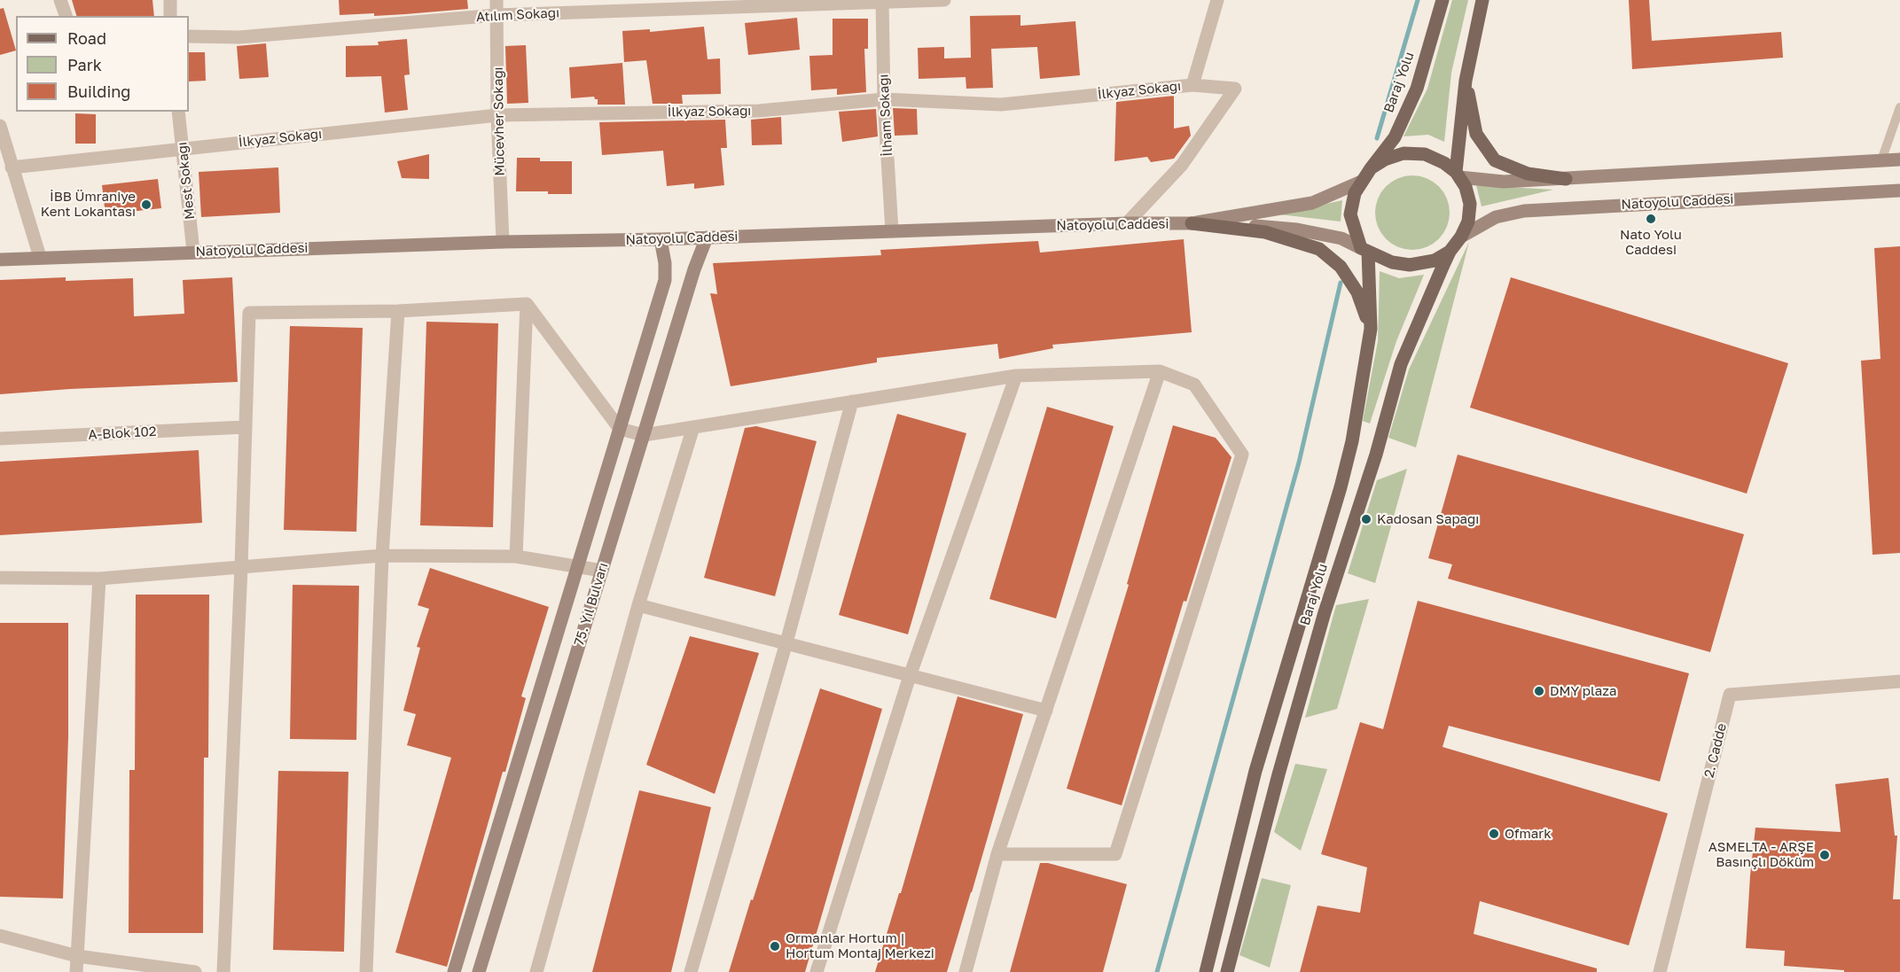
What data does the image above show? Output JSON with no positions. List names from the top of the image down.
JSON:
{
  "streets": {
    "main road": ["Baraj Yolu", "Natoyolu Caddesi", "75. Yıl Bulvarı"],
    "street": [
      "Atılım Sokağı",
      "İlkyaz Sokağı",
      "İlham Sokağı",
      "Mücevher Sokağı",
      "Mest Sokağı",
      "A-Blok 102",
      "2. Cadde"
    ]
  },
  "crossings": [
    ["Atılım Sokağı", "İlham Sokağı"],
    ["Atılım Sokağı", "Mücevher Sokağı"],
    ["Baraj Yolu", "Natoyolu Caddesi"],
    ["İlkyaz Sokağı", "İlham Sokağı"],
    ["İlkyaz Sokağı", "Mücevher Sokağı"],
    ["İlkyaz Sokağı", "Mest Sokağı"],
    ["İlkyaz Sokağı", "Natoyolu Caddesi"],
    ["İlham Sokağı", "Natoyolu Caddesi"],
    ["Mücevher Sokağı", "Natoyolu Caddesi"],
    ["Mest Sokağı", "Natoyolu Caddesi"],
    ["Natoyolu Caddesi", "75. Yıl Bulvarı"]
  ],
  "places": [
    "İBB Ümraniye Kent Lokantası",
    "Nato Yolu Caddesi",
    "Kadosan Sapağı",
    "DMY plaza",
    "Ofmark",
    "ASMELTA - ARŞE Basınçlı Döküm",
    "Ormanlar Hortum | Hortum Montaj Merkezi"
  ],
  "legend": ["Road", "Park", "Building"]
}
